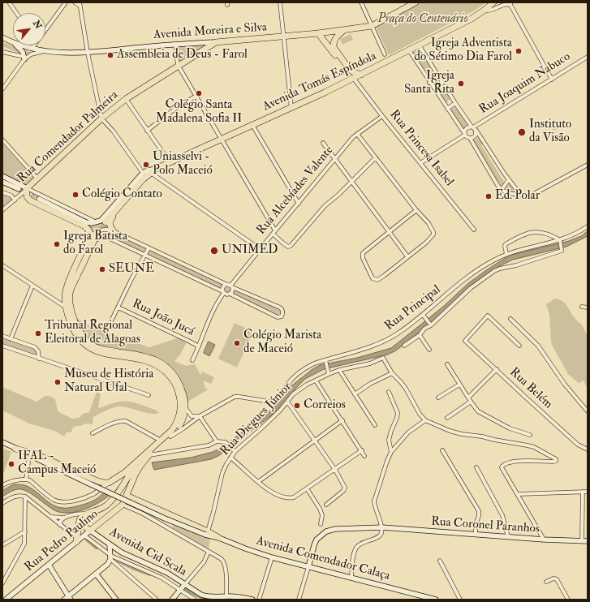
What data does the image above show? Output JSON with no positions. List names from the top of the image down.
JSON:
{
  "streets": {
    "highway": [
      "Avenida Moreira e Silva",
      "Avenida Tomás Espíndola",
      "Rua Comendador Palmeira",
      "Rua Pedro Paulino"
    ],
    "main road": ["Rua Coronel Paranhos", "Avenida Cid Scala", "Avenida Comendador Calaça"],
    "street": [
      "Rua Joaquim Nabuco",
      "Rua Princesa Isabel",
      "Rua Alcebíades Valente",
      "Rua Principal",
      "Rua João Jucá",
      "Rua Belém",
      "Rua Diegues Júnior"
    ]
  },
  "crossings": [
    ["Avenida Moreira e Silva", "Rua Comendador Palmeira"],
    ["Avenida Tomás Espíndola", "Rua Princesa Isabel"],
    ["Rua Princesa Isabel", "Rua Alcebíades Valente"],
    ["Rua Principal", "Rua Pedro Paulino"],
    ["Rua Coronel Paranhos", "Avenida Comendador Calaça"],
    ["Rua Pedro Paulino", "Avenida Cid Scala"]
  ],
  "parks": ["Praça do Centenário"],
  "places": [
    "Igreja Adventista do Sétimo Dia Farol",
    "Assembleia de Deus - Farol",
    "Igreja Santa Rita",
    "Colégio Santa Madalena Sofia II",
    "Instituto da Visão",
    "Uniasselvi - Polo Maceió",
    "Colégio Contato",
    "Ed. Polar",
    "Igreja Batista do Farol",
    "UNIMED",
    "SEUNE",
    "Tribunal Regional Eleitoral de Alagoas",
    "Colégio Marista de Maceió",
    "Museu de História Natural Ufal",
    "Correios",
    "IFAL - Campus Maceió"
  ],
  "north": "top right"
}
